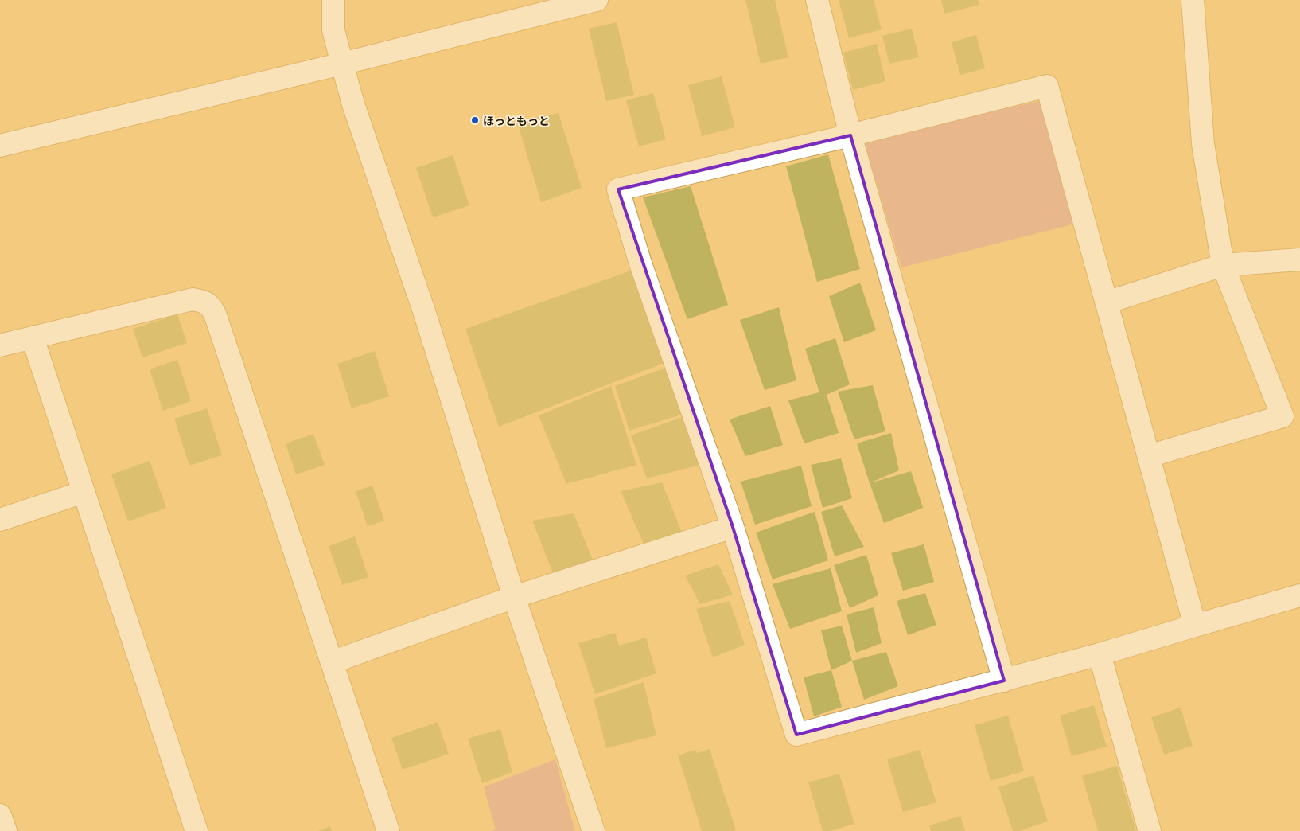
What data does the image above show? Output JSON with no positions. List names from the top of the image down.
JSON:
{
  "places": ["ほっともっと"]
}
